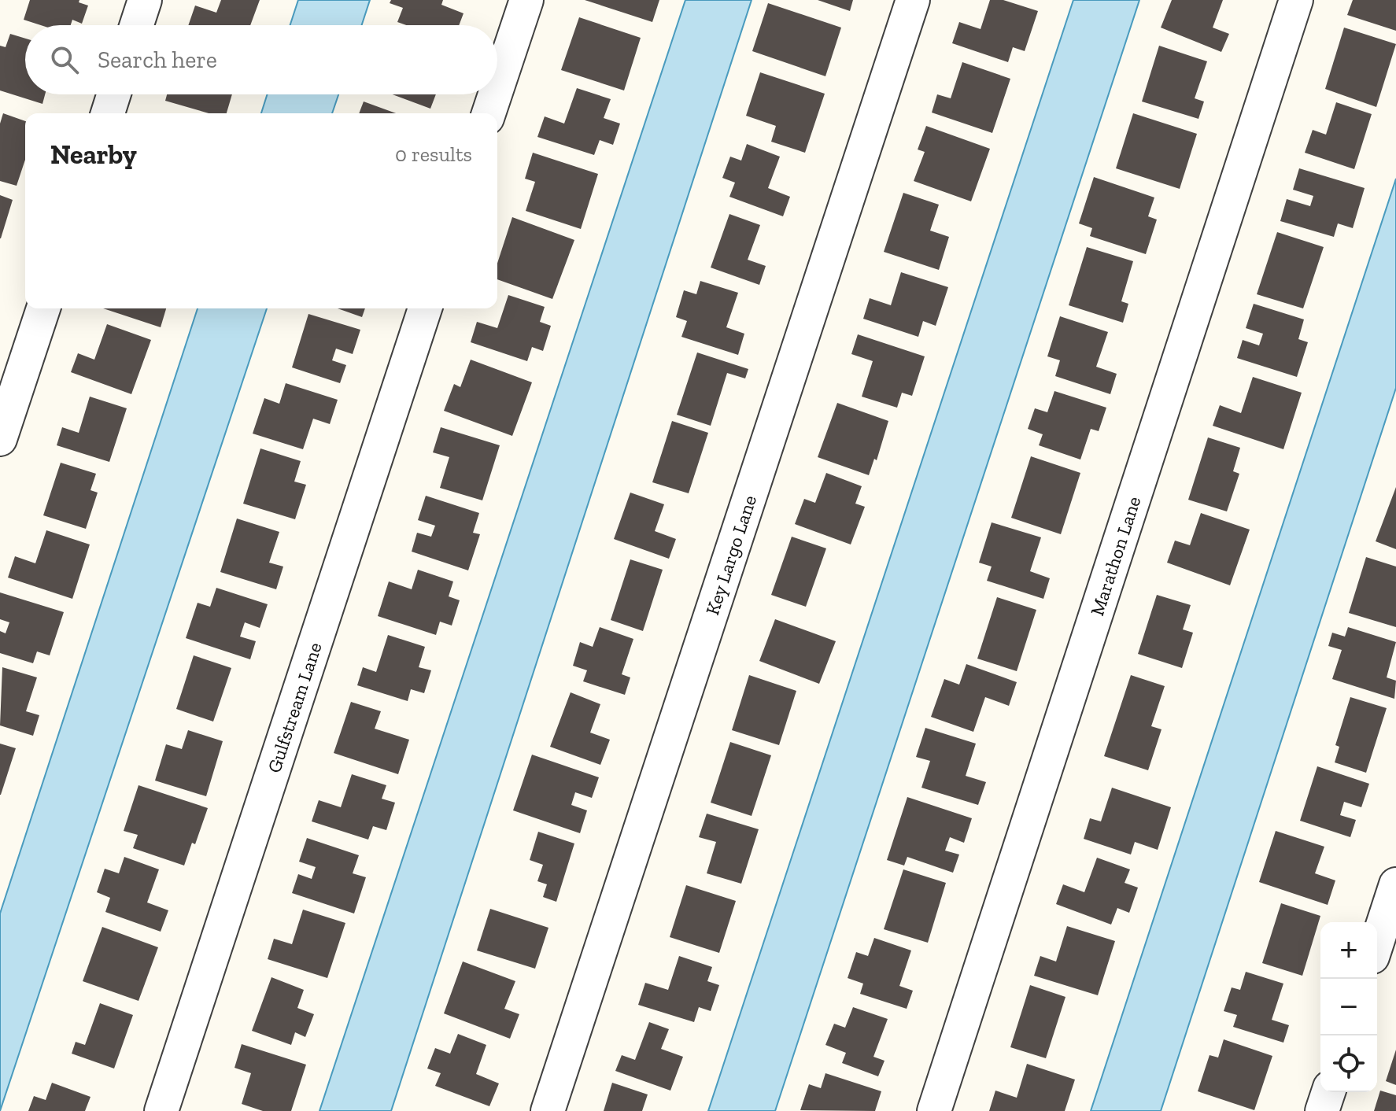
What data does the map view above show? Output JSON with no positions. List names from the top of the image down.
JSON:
{
  "streets": {
    "street": ["Key Largo Lane", "Marathon Lane", "Gulfstream Lane"]
  },
  "page": {
    "search": "Search here",
    "heading": ["Nearby", "0 results"],
    "map_buttons": ["+", "−"]
  }
}
